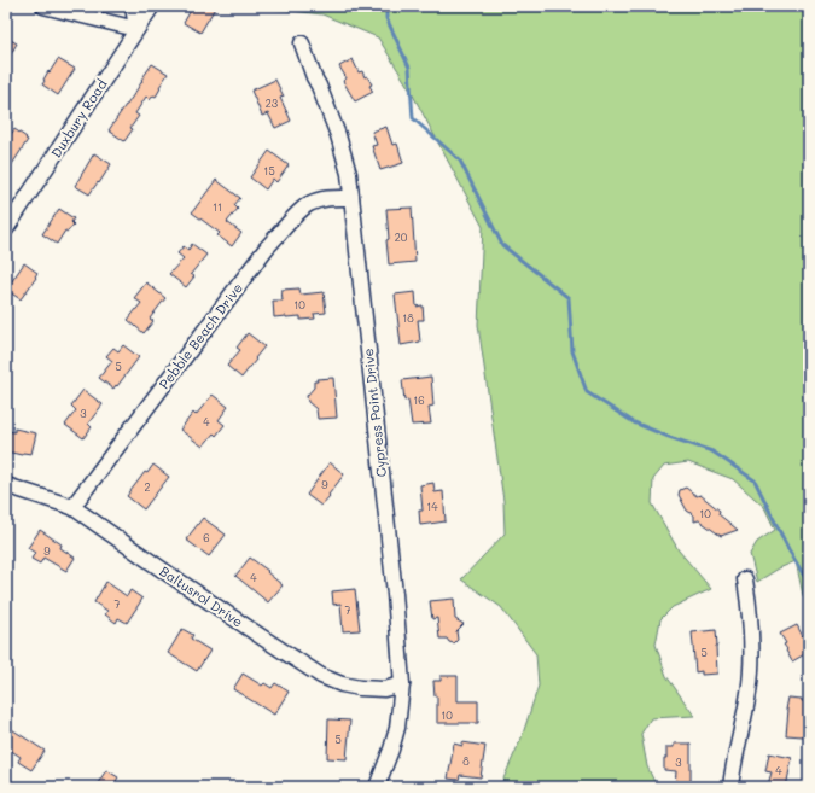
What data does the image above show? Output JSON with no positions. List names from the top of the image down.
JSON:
{
  "streets": {
    "street": [
      "Duxbury Road",
      "Pebble Beach Drive",
      "Cypress Point Drive",
      "Baltusrol Drive"
    ]
  },
  "crossings": [
    ["Pebble Beach Drive", "Cypress Point Drive"],
    ["Pebble Beach Drive", "Baltusrol Drive"],
    ["Cypress Point Drive", "Baltusrol Drive"]
  ],
  "house_numbers": [
    "23",
    "15",
    "11",
    "20",
    "10",
    "18",
    "5",
    "16",
    "3",
    "4",
    "9",
    "2",
    "14",
    "10",
    "6",
    "9",
    "4",
    "7",
    "7",
    "5",
    "10",
    "5",
    "8",
    "3",
    "4"
  ]
}
